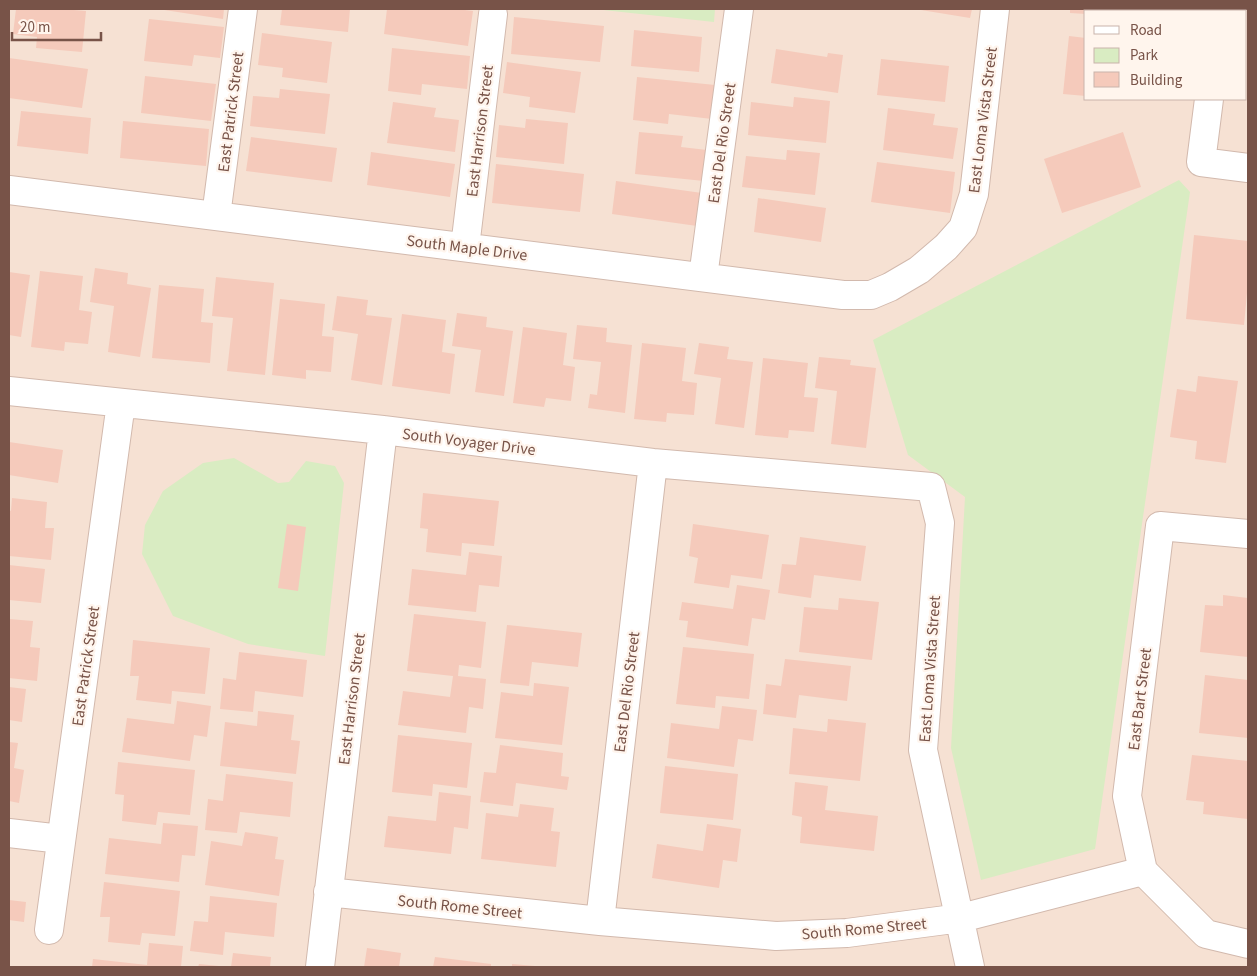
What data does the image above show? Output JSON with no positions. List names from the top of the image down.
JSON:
{
  "streets": {
    "street": [
      "East Patrick Street",
      "East Loma Vista Street",
      "East Harrison Street",
      "East Del Rio Street",
      "South Maple Drive",
      "South Voyager Drive",
      "East Bart Street",
      "South Rome Street"
    ]
  },
  "crossings": [
    ["East Patrick Street", "South Maple Drive"],
    ["East Patrick Street", "South Voyager Drive"],
    ["East Loma Vista Street", "South Maple Drive"],
    ["East Loma Vista Street", "South Voyager Drive"],
    ["East Loma Vista Street", "South Rome Street"],
    ["East Harrison Street", "South Maple Drive"],
    ["East Harrison Street", "South Voyager Drive"],
    ["East Harrison Street", "South Rome Street"],
    ["East Del Rio Street", "South Maple Drive"],
    ["East Del Rio Street", "South Voyager Drive"],
    ["East Del Rio Street", "South Rome Street"],
    ["East Bart Street", "South Rome Street"]
  ],
  "legend": ["Road", "Park", "Building"],
  "scale_bar": "20 m"
}
